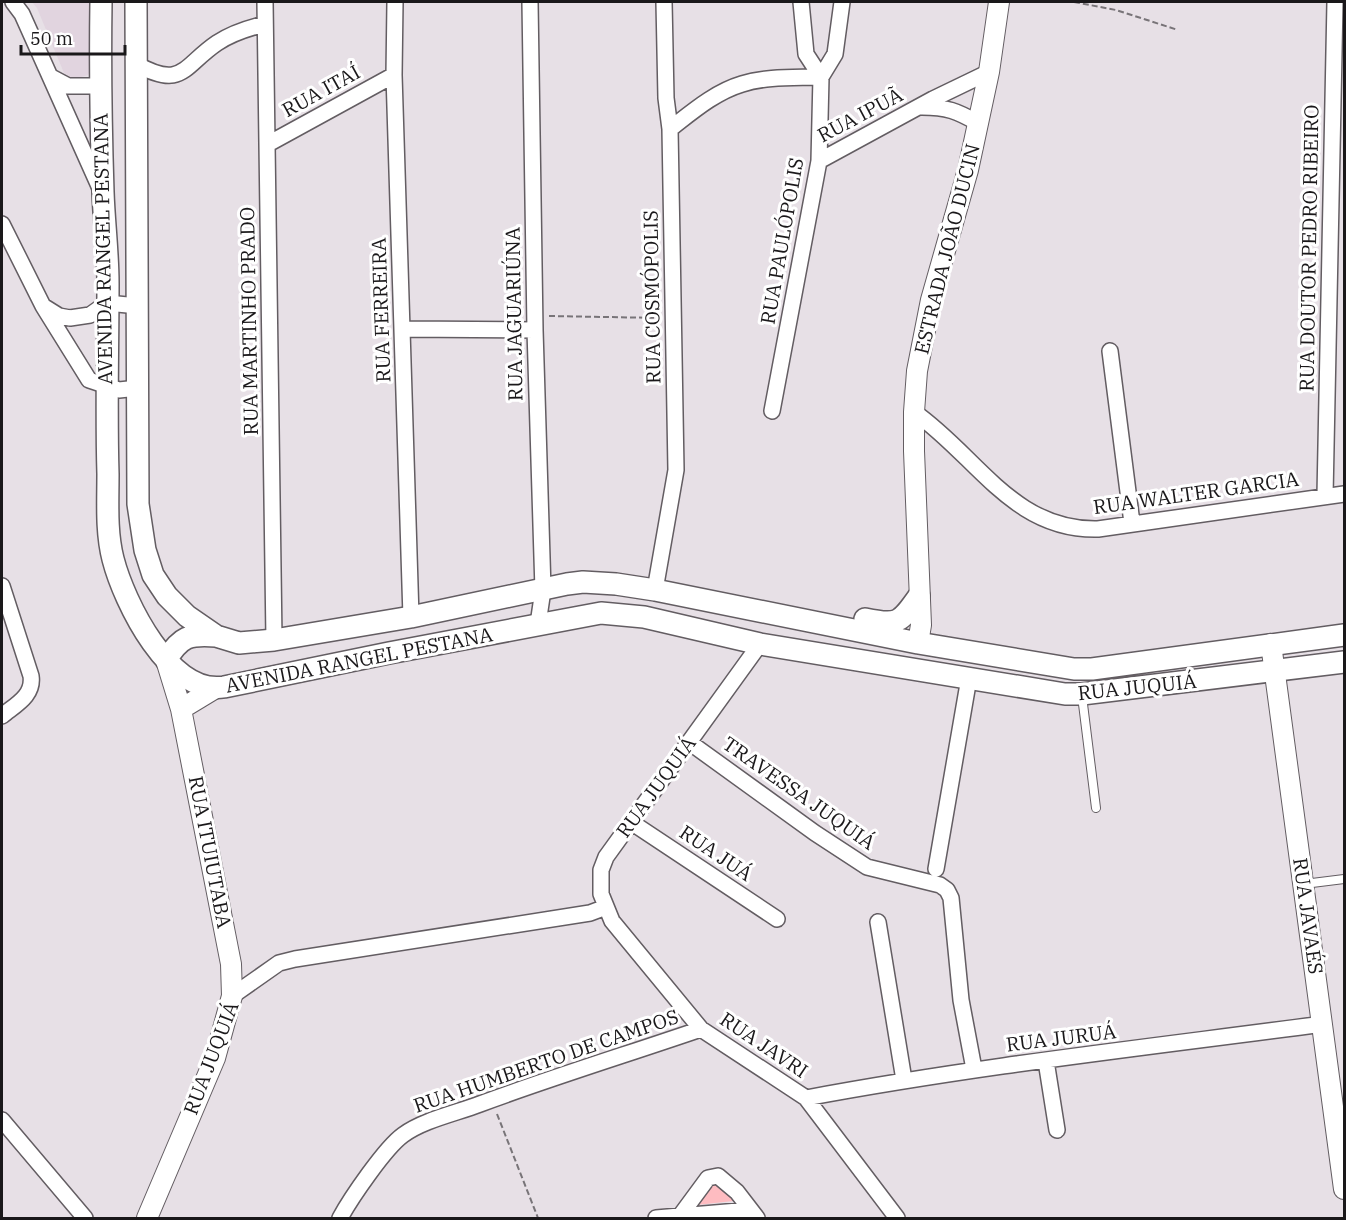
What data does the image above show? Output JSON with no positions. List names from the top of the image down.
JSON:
{
  "streets": {
    "main road": ["AVENIDA RANGEL PESTANA", "RUA JUQUIÁ"],
    "street": [
      "RUA ITAÍ",
      "RUA IPUÃ",
      "RUA PAULÓPOLIS",
      "RUA DOUTOR PEDRO RIBEIRO",
      "ESTRADA JOÃO DUCIN",
      "RUA COSMÓPOLIS",
      "RUA FERREIRA",
      "RUA JAGUARIÚNA",
      "RUA MARTINHO PRADO",
      "RUA WALTER GARCIA",
      "TRAVESSA JUQUIÁ",
      "RUA ITUIUTABA",
      "RUA JUÁ",
      "RUA JAVAÉS",
      "RUA JURUÁ",
      "RUA JAVRI",
      "RUA HUMBERTO DE CAMPOS"
    ]
  },
  "crossings": [
    ["RUA ITAÍ", "RUA FERREIRA"],
    ["RUA ITAÍ", "RUA MARTINHO PRADO"],
    ["RUA IPUÃ", "RUA PAULÓPOLIS"],
    ["RUA IPUÃ", "ESTRADA JOÃO DUCIN"],
    ["RUA DOUTOR PEDRO RIBEIRO", "RUA WALTER GARCIA"],
    ["AVENIDA RANGEL PESTANA", "RUA COSMÓPOLIS"],
    ["AVENIDA RANGEL PESTANA", "RUA FERREIRA"],
    ["AVENIDA RANGEL PESTANA", "RUA JAGUARIÚNA"],
    ["AVENIDA RANGEL PESTANA", "RUA MARTINHO PRADO"],
    ["AVENIDA RANGEL PESTANA", "RUA JUQUIÁ"],
    ["AVENIDA RANGEL PESTANA", "RUA ITUIUTABA"],
    ["ESTRADA JOÃO DUCIN", "RUA WALTER GARCIA"],
    ["ESTRADA JOÃO DUCIN", "RUA JUQUIÁ"],
    ["RUA JUQUIÁ", "TRAVESSA JUQUIÁ"],
    ["RUA JUQUIÁ", "RUA ITUIUTABA"],
    ["RUA JUQUIÁ", "RUA JUÁ"],
    ["RUA JUQUIÁ", "RUA JAVAÉS"],
    ["RUA JUQUIÁ", "RUA JAVRI"],
    ["TRAVESSA JUQUIÁ", "RUA JURUÁ"],
    ["RUA JAVAÉS", "RUA JURUÁ"],
    ["RUA JURUÁ", "RUA JAVRI"],
    ["RUA JAVRI", "RUA HUMBERTO DE CAMPOS"]
  ],
  "scale_bar": "50 m"
}
